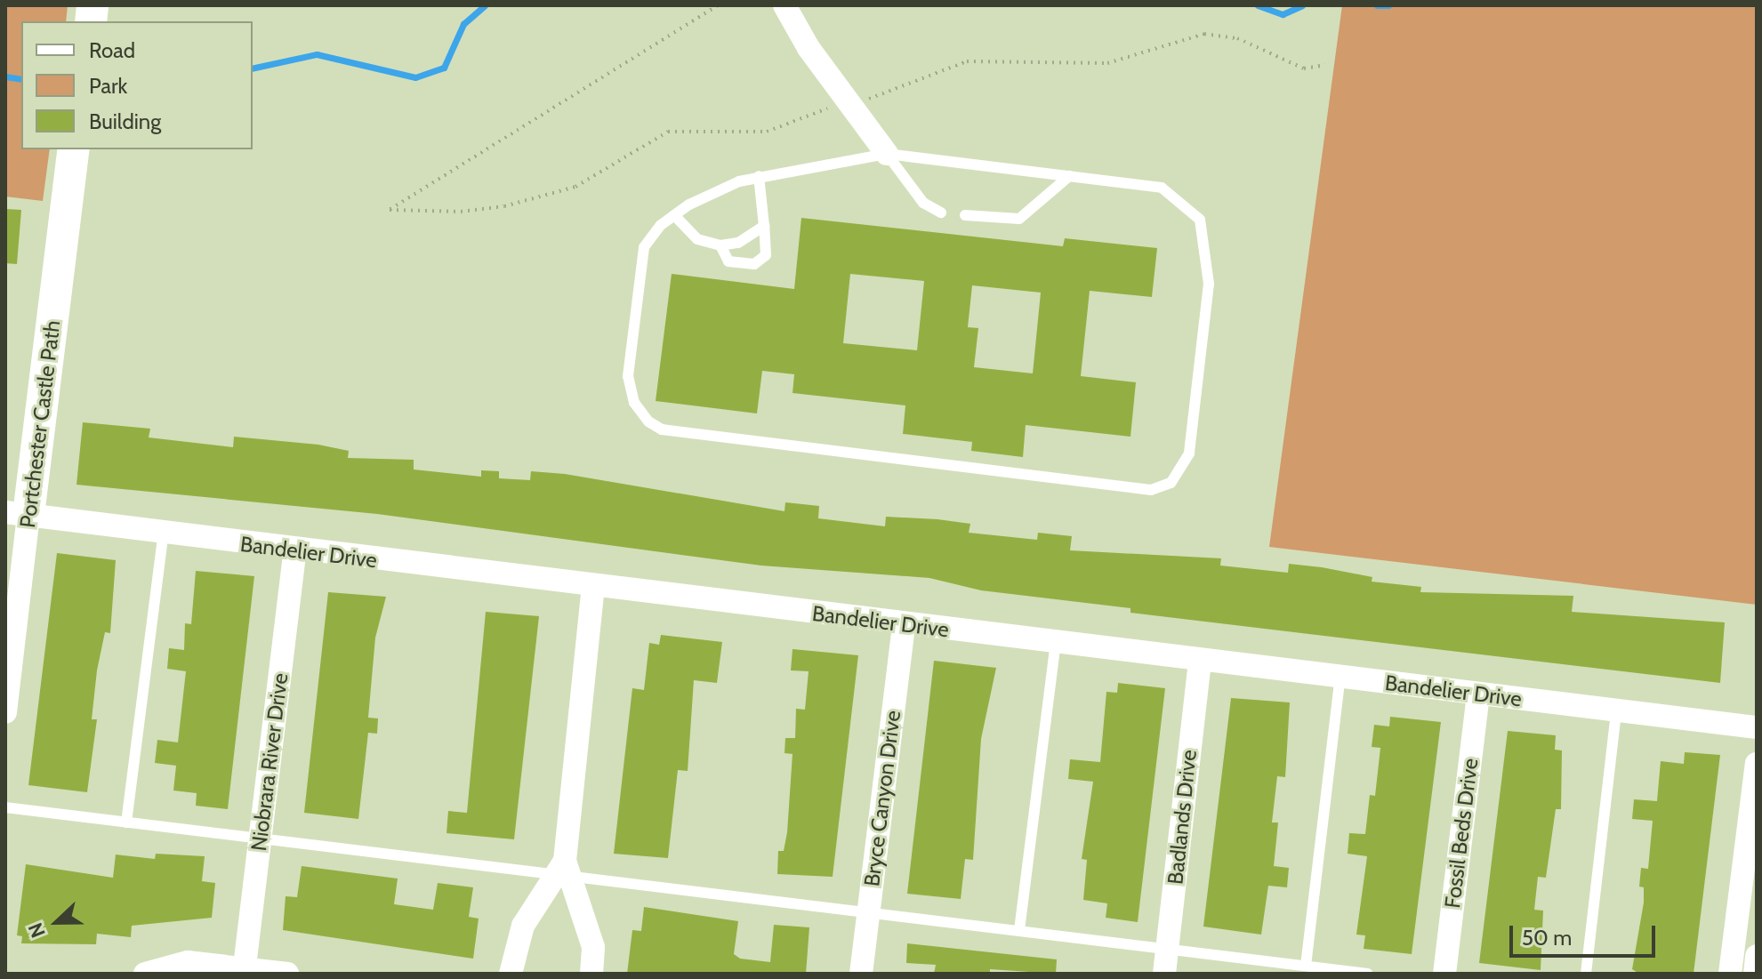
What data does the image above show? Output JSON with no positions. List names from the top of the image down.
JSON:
{
  "streets": {
    "street": [
      "Portchester Castle Path",
      "Bandelier Drive",
      "Niobrara River Drive",
      "Bryce Canyon Drive",
      "Badlands Drive",
      "Fossil Beds Drive"
    ]
  },
  "crossings": [
    ["Portchester Castle Path", "Bandelier Drive"],
    ["Bandelier Drive", "Niobrara River Drive"],
    ["Bandelier Drive", "Bryce Canyon Drive"],
    ["Bandelier Drive", "Badlands Drive"],
    ["Bandelier Drive", "Fossil Beds Drive"]
  ],
  "legend": ["Road", "Park", "Building"],
  "scale_bar": "50 m",
  "north": "left"
}
